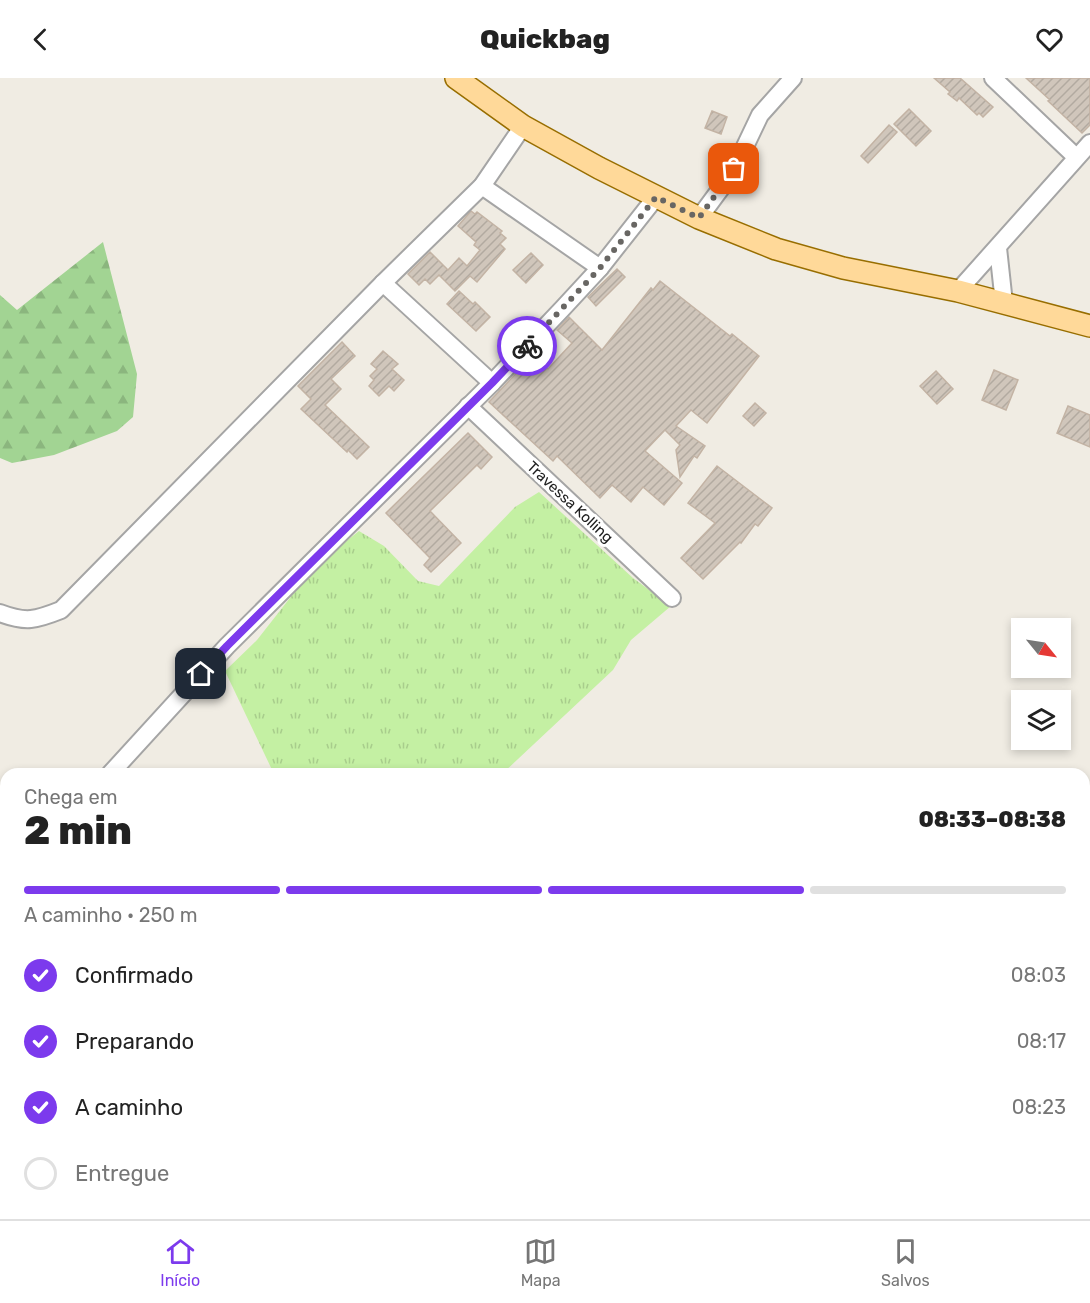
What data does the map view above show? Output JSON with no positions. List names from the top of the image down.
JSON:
{
  "streets": {
    "street": ["Travessa Kolling"]
  },
  "north": "bottom right",
  "page": {
    "header": "Quickbag",
    "heading": ["2 min", "Chega em", "08:33–08:38"],
    "bar": "A caminho · 250 m",
    "list": [
      ["Confirmado", "08:03"],
      ["Preparando", "08:17"],
      ["A caminho", "08:23"],
      "Entregue"
    ],
    "tabs": ["Início", "Mapa", "Salvos"]
  }
}
